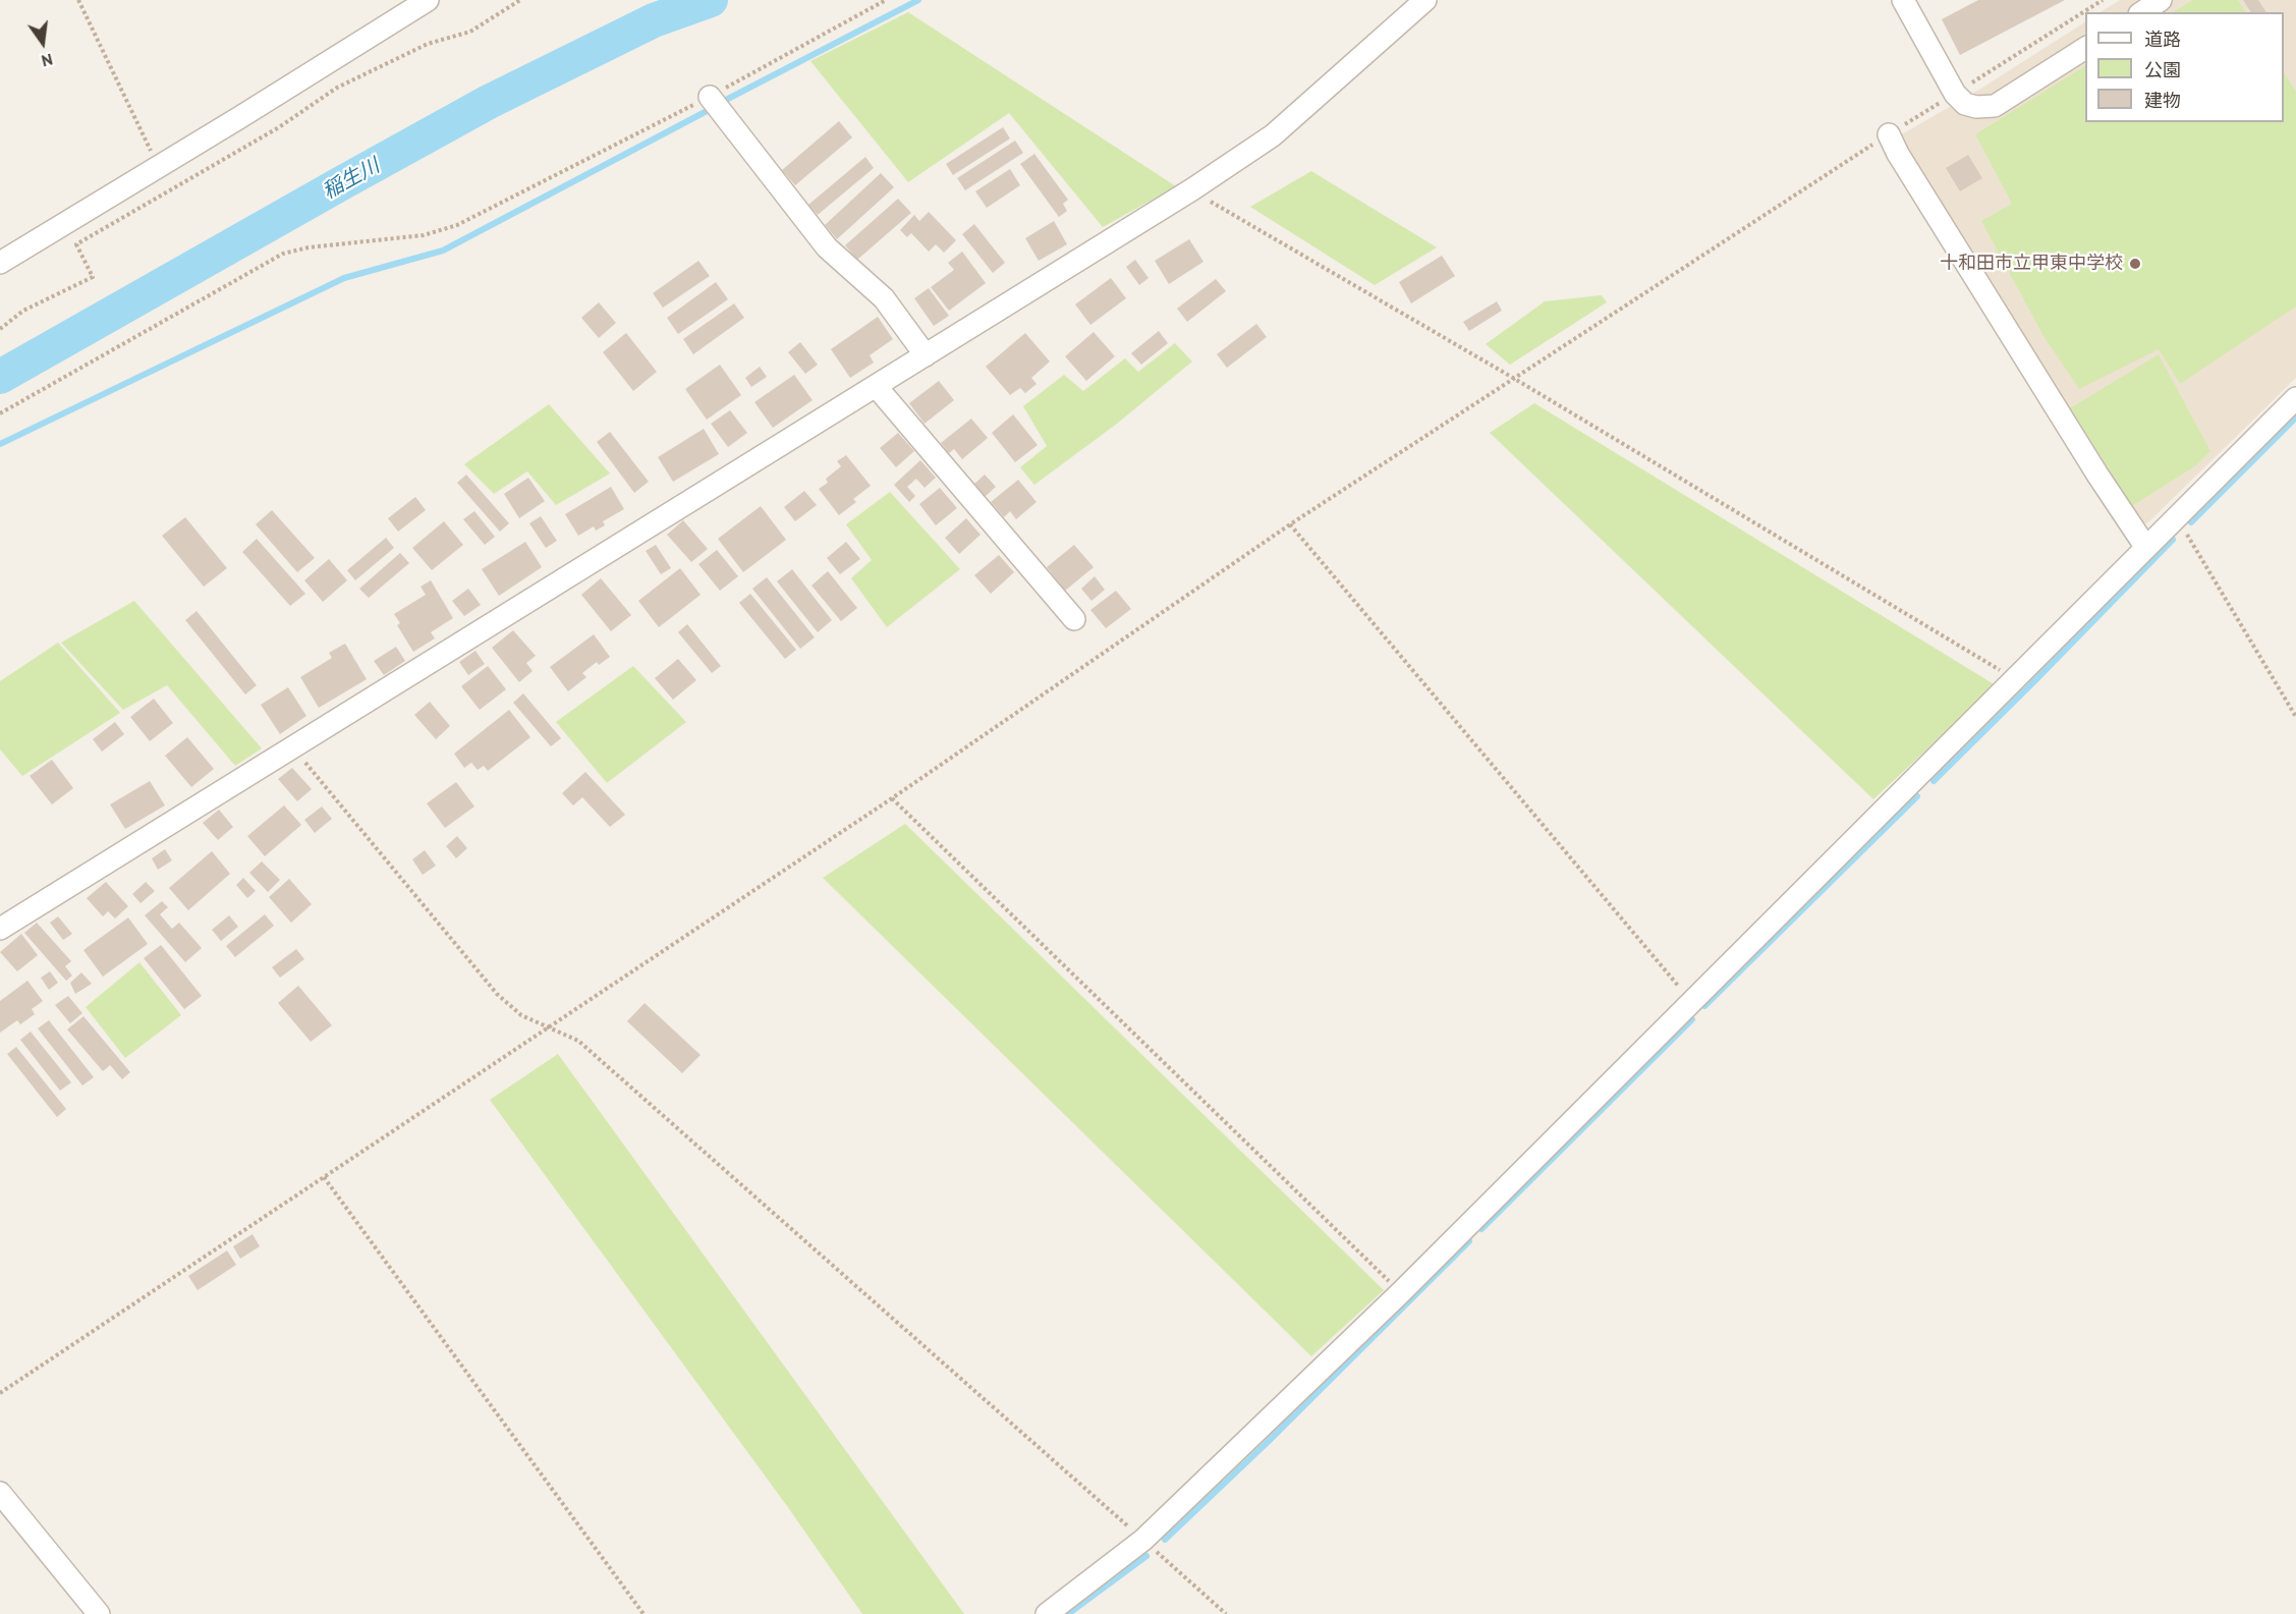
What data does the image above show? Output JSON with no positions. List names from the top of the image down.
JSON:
{
  "water": ["稲生川"],
  "places": ["十和田市立甲東中学校"],
  "legend": ["道路", "公園", "建物"],
  "north": "bottom"
}
